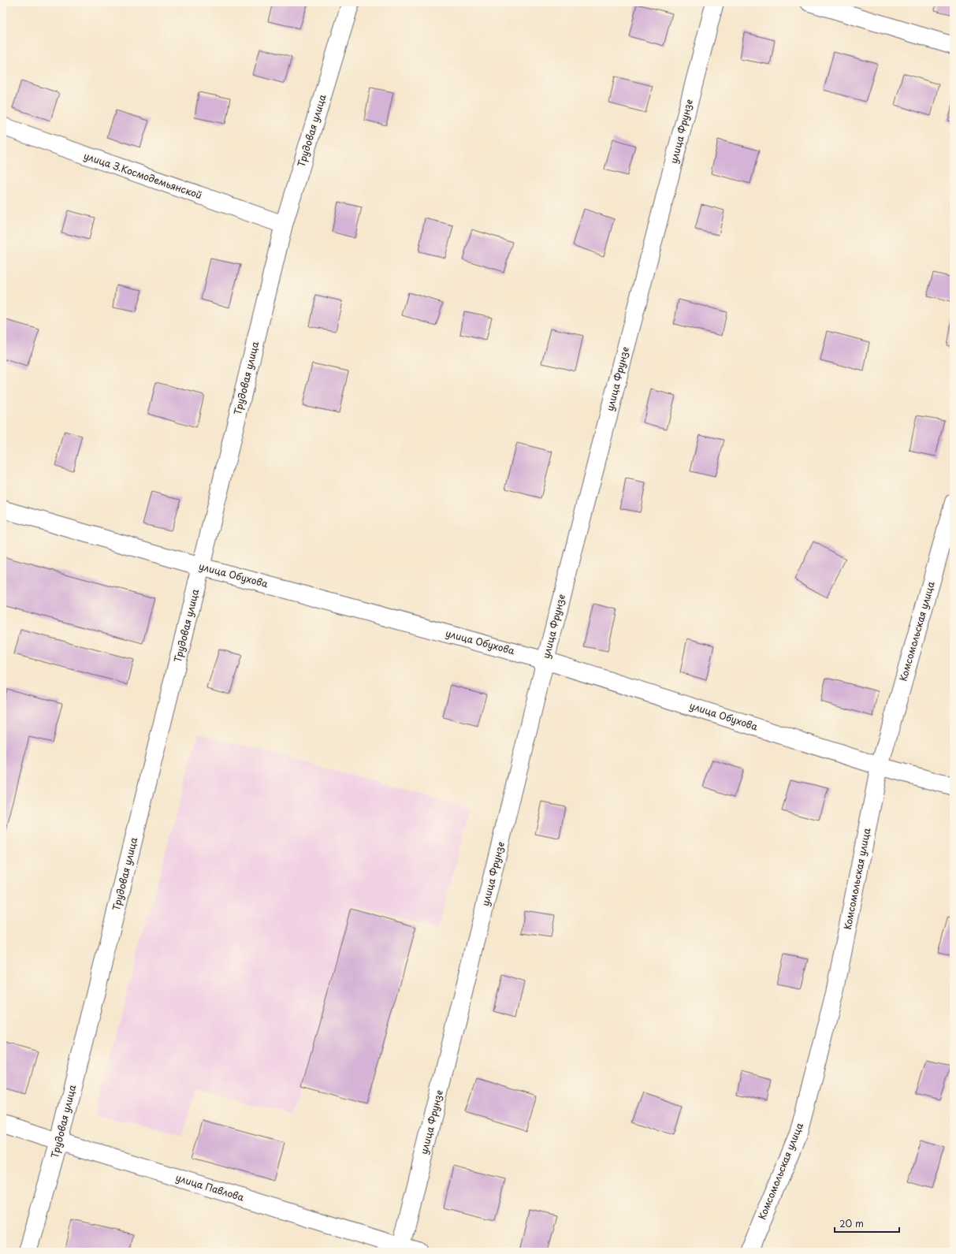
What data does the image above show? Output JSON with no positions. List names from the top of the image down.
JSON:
{
  "streets": {
    "street": [
      "Трудовая улица",
      "улица Фрунзе",
      "улица З.Космодемьянской",
      "улица Обухова",
      "Комсомольская улица",
      "улица Павлова"
    ]
  },
  "crossings": [
    ["Трудовая улица", "улица З.Космодемьянской"],
    ["Трудовая улица", "улица Обухова"],
    ["Трудовая улица", "улица Павлова"],
    ["улица Фрунзе", "улица Обухова"],
    ["улица Фрунзе", "улица Павлова"],
    ["улица Обухова", "Комсомольская улица"]
  ],
  "scale_bar": "20 m"
}
